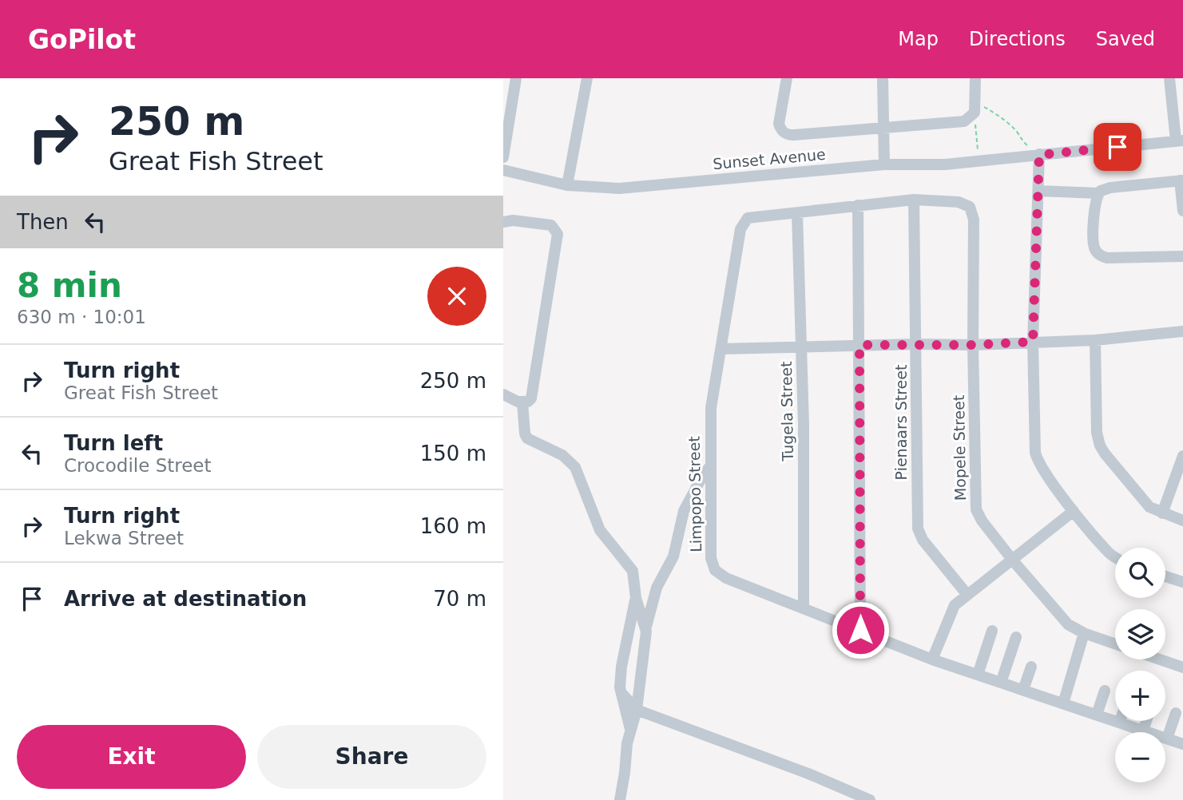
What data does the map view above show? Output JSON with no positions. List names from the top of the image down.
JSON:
{
  "streets": {
    "street": [
      "Sunset Avenue",
      "Tugela Street",
      "Pienaars Street",
      "Mopele Street",
      "Limpopo Street"
    ]
  },
  "crossings": [
    ["Tugela Street", "Limpopo Street"],
    ["Pienaars Street", "Limpopo Street"],
    ["Mopele Street", "Limpopo Street"]
  ],
  "page": {
    "header": "GoPilot",
    "nav": ["Map", "Directions", "Saved"],
    "turn": ["250 m", "Great Fish Street"],
    "then": "Then",
    "heading": ["8 min", "630 m · 10:01"],
    "list": [
      {
        "name": "Turn right",
        "note": "Great Fish Street",
        "value": "250 m"
      },
      {
        "name": "Turn left",
        "note": "Crocodile Street",
        "value": "150 m"
      },
      {
        "name": "Turn right",
        "note": "Lekwa Street",
        "value": "160 m"
      },
      {
        "name": "Arrive at destination",
        "value": "70 m"
      }
    ],
    "map_buttons": ["+", "−"],
    "buttons": ["Exit", "Share"]
  }
}
